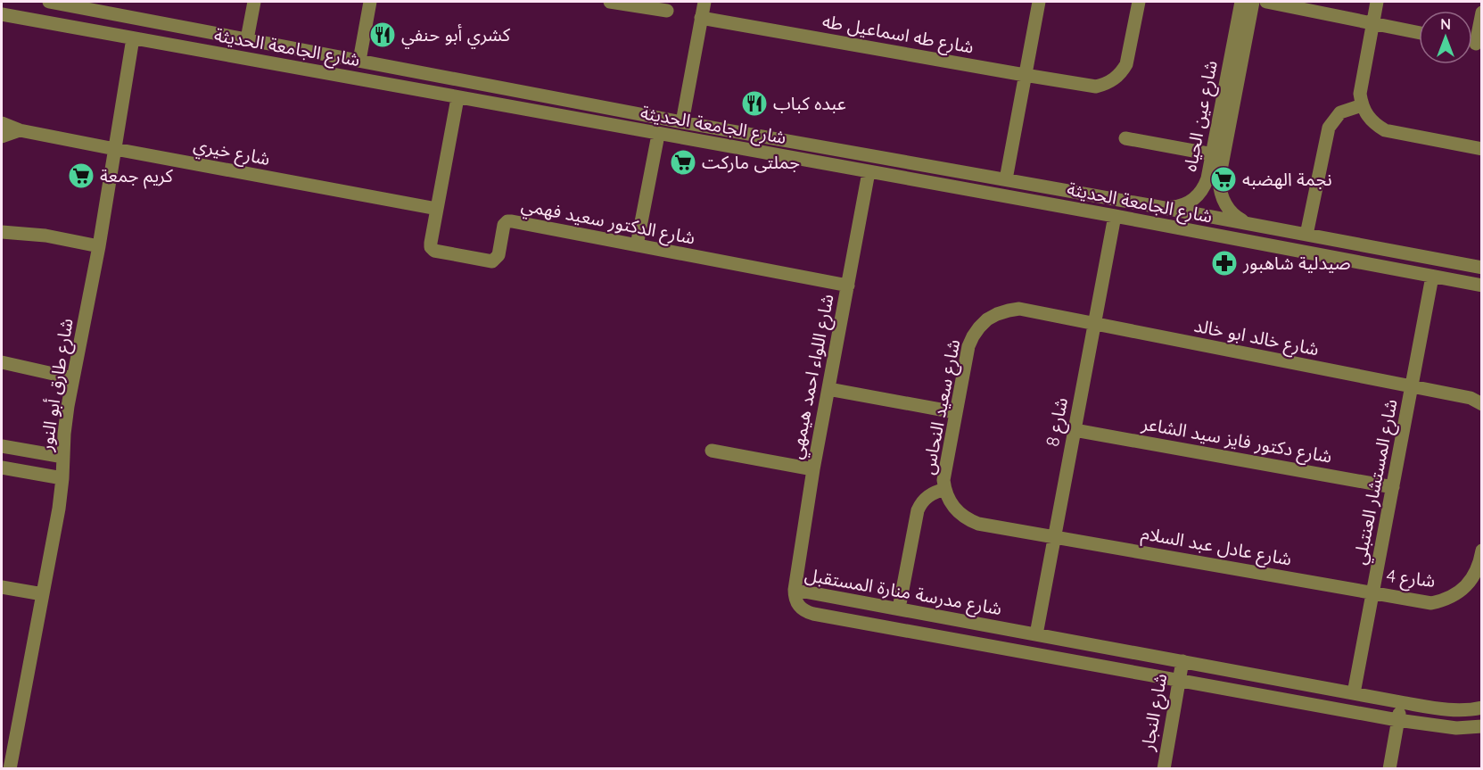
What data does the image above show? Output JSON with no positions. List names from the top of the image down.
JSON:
{
  "streets": {
    "street": [
      "شارع طه اسماعيل طه",
      "شارع الجامعة الحديثة",
      "شارع عين الحياه",
      "شارع خيري",
      "شارع الدكتور سعيد فهمي",
      "شارع خالد ابو خالد",
      "شارع اللواء احمد هيمهي",
      "شارع طارق أبو النور",
      "شارع سعيد النحاس",
      "شارع 8",
      "شارع دكتور فايز سيد الشاعر",
      "شارع المستشار العنتبلي",
      "شارع عادل عبد السلام",
      "شارع 4",
      "شارع مدرسة منارة المستقبل",
      "شارع النجار"
    ]
  },
  "crossings": [
    ["شارع الجامعة الحديثة", "شارع عين الحياه"],
    ["شارع الجامعة الحديثة", "شارع اللواء احمد هيمهي"],
    ["شارع الجامعة الحديثة", "شارع طارق أبو النور"],
    ["شارع الجامعة الحديثة", "شارع 8"],
    ["شارع الجامعة الحديثة", "شارع المستشار العنتبلي"],
    ["شارع خيري", "شارع الدكتور سعيد فهمي"],
    ["شارع خيري", "شارع طارق أبو النور"],
    ["شارع الدكتور سعيد فهمي", "شارع اللواء احمد هيمهي"],
    ["شارع خالد ابو خالد", "شارع سعيد النحاس"],
    ["شارع خالد ابو خالد", "شارع 8"],
    ["شارع خالد ابو خالد", "شارع المستشار العنتبلي"],
    ["شارع اللواء احمد هيمهي", "شارع مدرسة منارة المستقبل"],
    ["شارع سعيد النحاس", "شارع 8"],
    ["شارع سعيد النحاس", "شارع عادل عبد السلام"],
    ["شارع 8", "شارع دكتور فايز سيد الشاعر"],
    ["شارع 8", "شارع عادل عبد السلام"],
    ["شارع 8", "شارع مدرسة منارة المستقبل"],
    ["شارع دكتور فايز سيد الشاعر", "شارع المستشار العنتبلي"],
    ["شارع المستشار العنتبلي", "شارع عادل عبد السلام"],
    ["شارع المستشار العنتبلي", "شارع 4"],
    ["شارع المستشار العنتبلي", "شارع مدرسة منارة المستقبل"],
    ["شارع عادل عبد السلام", "شارع 4"],
    ["شارع مدرسة منارة المستقبل", "شارع النجار"]
  ],
  "places": {
    "restaurant": ["كشري أبو حنفي", "عبده كباب"],
    "supermarket": ["جملتى ماركت", "كريم جمعة", "نجمة الهضبه"],
    "pharmacy": ["صيدلية شاهبور"]
  },
  "north": "top"
}
